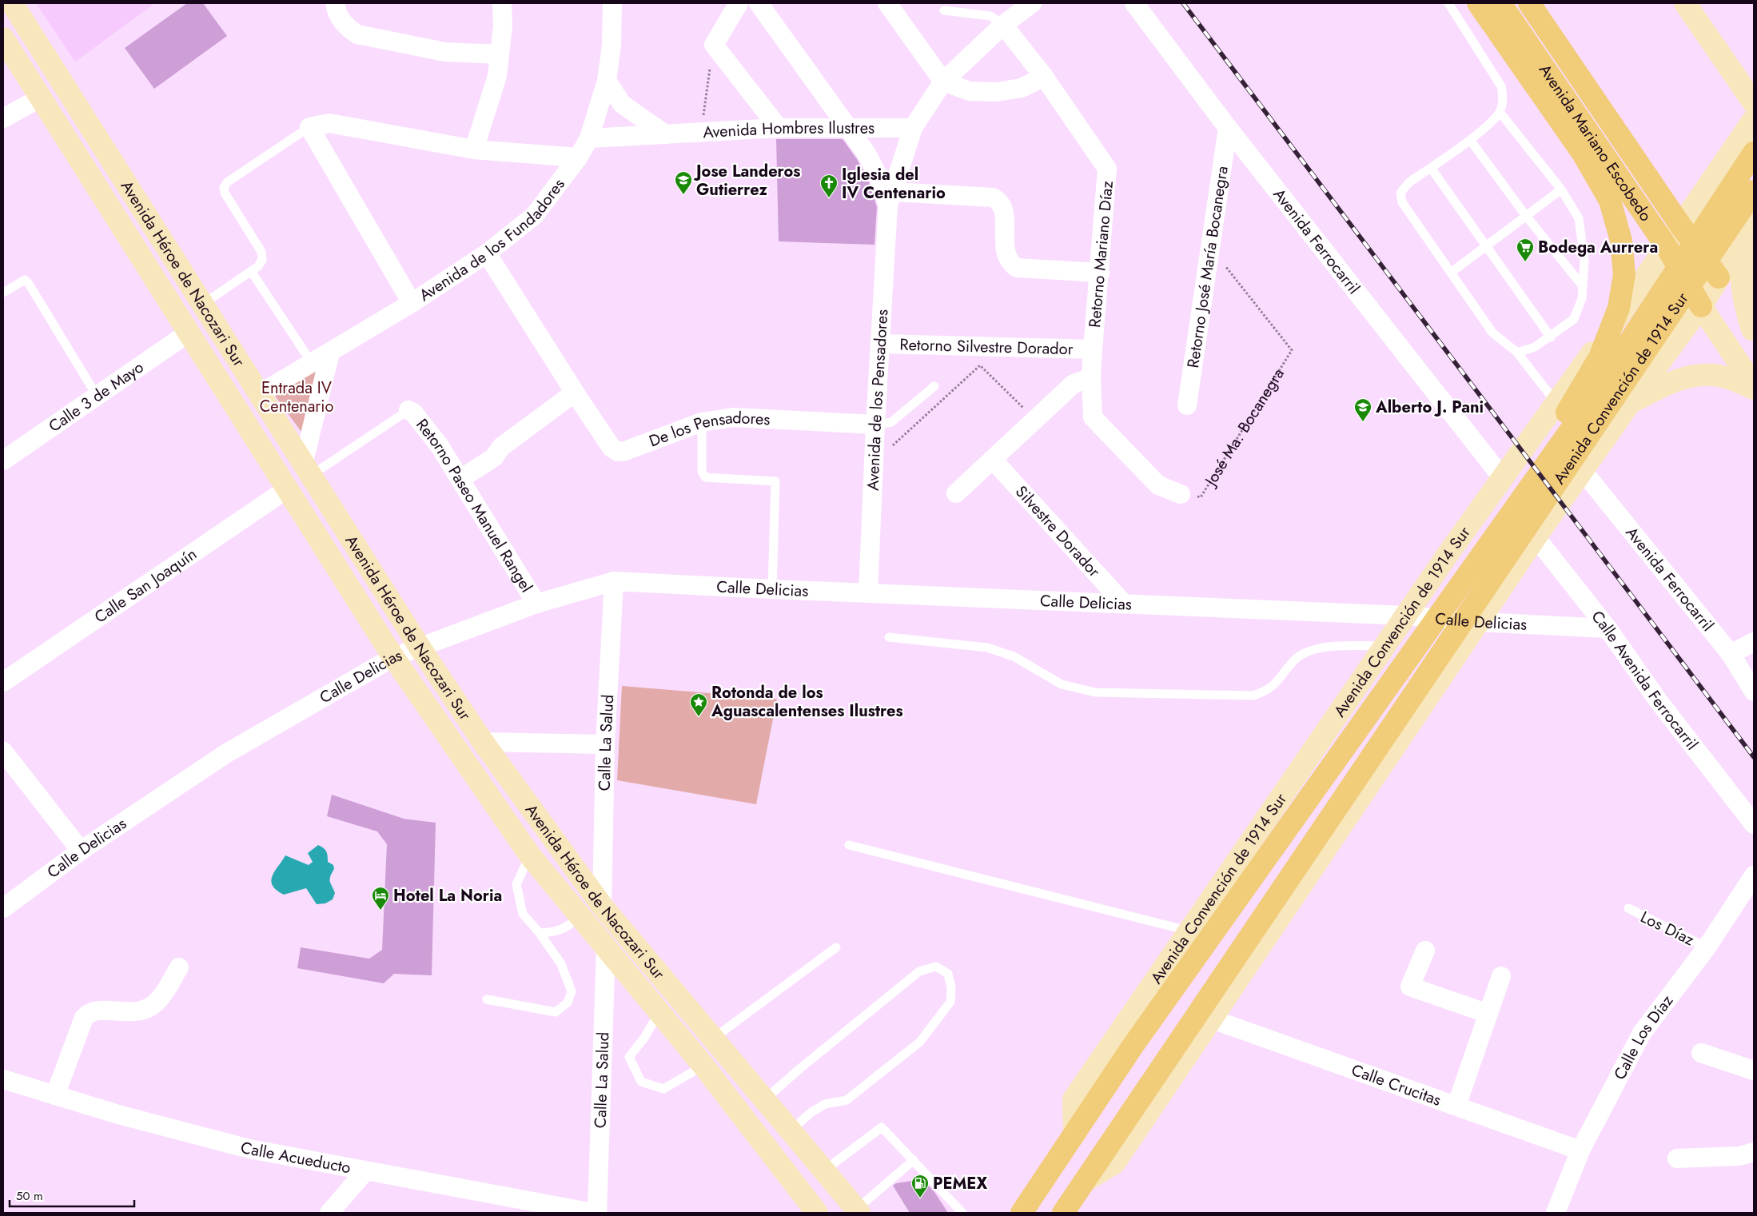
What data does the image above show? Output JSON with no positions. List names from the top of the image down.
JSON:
{
  "streets": {
    "main road": ["Avenida Mariano Escobedo", "Avenida Héroe de Nacozari Sur", "Avenida Convención de 1914 Sur"],
    "street": [
      "Avenida Hombres Ilustres",
      "Avenida de los Fundadores",
      "Avenida Ferrocarril",
      "Retorno Mariano Díaz",
      "Retorno José María Bocanegra",
      "Retorno Silvestre Dorador",
      "Calle 3 de Mayo",
      "Avenida de los Pensadores",
      "De los Pensadores",
      "Retorno Paseo Manuel Rangel",
      "Silvestre Dorador",
      "Calle San Joaquín",
      "Calle Delicias",
      "Calle Avenida Ferrocarril",
      "Calle La Salud",
      "Calle Los Díaz",
      "Calle Crucitas",
      "Calle Acueducto"
    ],
    "lane": ["Los Díaz"],
    "path": ["José Ma. Bocanegra"]
  },
  "crossings": [
    ["Avenida Hombres Ilustres", "Avenida de los Fundadores"],
    ["Avenida Hombres Ilustres", "Avenida de los Pensadores"],
    ["Avenida Mariano Escobedo", "Avenida Convención de 1914 Sur"],
    ["Avenida de los Fundadores", "Avenida Héroe de Nacozari Sur"],
    ["Avenida Ferrocarril", "Retorno José María Bocanegra"],
    ["Avenida Ferrocarril", "Avenida Convención de 1914 Sur"],
    ["Retorno Mariano Díaz", "Retorno Silvestre Dorador"],
    ["Retorno Mariano Díaz", "Avenida de los Pensadores"],
    ["Retorno Mariano Díaz", "José Ma. Bocanegra"],
    ["Retorno José María Bocanegra", "José Ma. Bocanegra"],
    ["Avenida Héroe de Nacozari Sur", "Calle 3 de Mayo"],
    ["Avenida Héroe de Nacozari Sur", "Calle San Joaquín"],
    ["Avenida Héroe de Nacozari Sur", "Calle Delicias"],
    ["Avenida Héroe de Nacozari Sur", "Calle La Salud"],
    ["Retorno Silvestre Dorador", "Avenida de los Pensadores"],
    ["Avenida Convención de 1914 Sur", "Calle Delicias"],
    ["Avenida Convención de 1914 Sur", "Calle Avenida Ferrocarril"],
    ["Avenida Convención de 1914 Sur", "Calle Crucitas"],
    ["Avenida de los Pensadores", "De los Pensadores"],
    ["Avenida de los Pensadores", "Calle Delicias"],
    ["Retorno Paseo Manuel Rangel", "Calle Delicias"],
    ["Silvestre Dorador", "Calle Delicias"],
    ["Calle Delicias", "Calle Avenida Ferrocarril"],
    ["Calle Delicias", "Calle La Salud"],
    ["Los Díaz", "Calle Los Díaz"],
    ["Calle Los Díaz", "Calle Crucitas"]
  ],
  "parks": ["Entrada IV Centenario"],
  "places": {
    "school or university": ["Jose Landeros Gutierrez", "Alberto J. Pani"],
    "church": ["Iglesia del IV Centenario"],
    "supermarket": ["Bodega Aurrera"],
    "place": ["Rotonda de los Aguascalentenses Ilustres"],
    "hotel": ["Hotel La Noria"],
    "fuel station": ["PEMEX"]
  },
  "scale_bar": "50 m"
}
